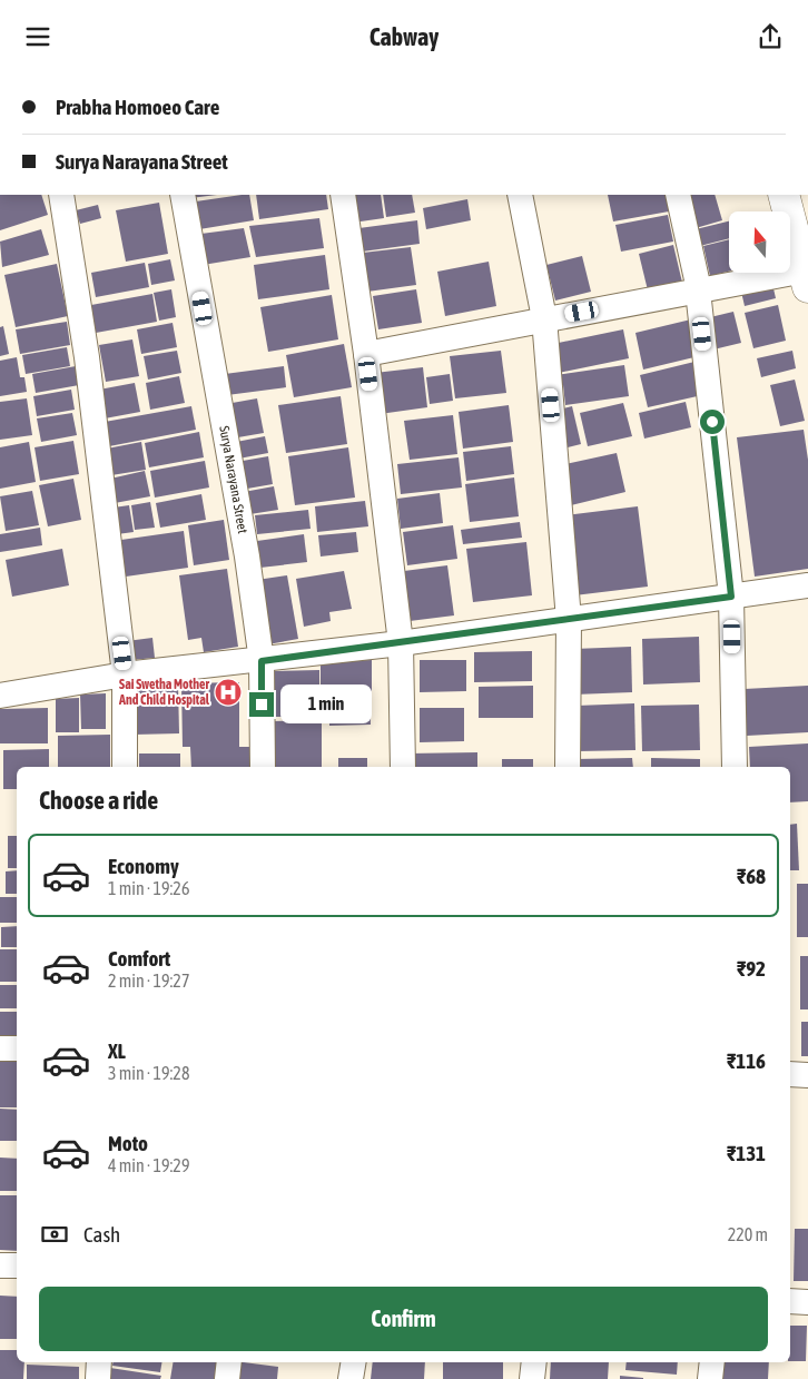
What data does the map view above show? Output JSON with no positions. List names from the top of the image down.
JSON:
{
  "streets": {
    "street": ["Surya Narayana Street"]
  },
  "places": {
    "hospital": ["Sai Swetha Mother And Child Hospital"]
  },
  "north": "top",
  "page": {
    "header": "Cabway",
    "banner": ["Prabha Homoeo Care", "Surya Narayana Street"],
    "bubble": "1 min",
    "heading": "Choose a ride",
    "list": [
      {
        "name": "Economy",
        "note": "1 min · 19:26",
        "value": "₹68"
      },
      {
        "name": "Comfort",
        "note": "2 min · 19:27",
        "value": "₹92"
      },
      {
        "name": "XL",
        "note": "3 min · 19:28",
        "value": "₹116"
      },
      {
        "name": "Moto",
        "note": "4 min · 19:29",
        "value": "₹131"
      }
    ],
    "pay": ["Cash", "220 m"],
    "buttons": "Confirm"
  }
}
